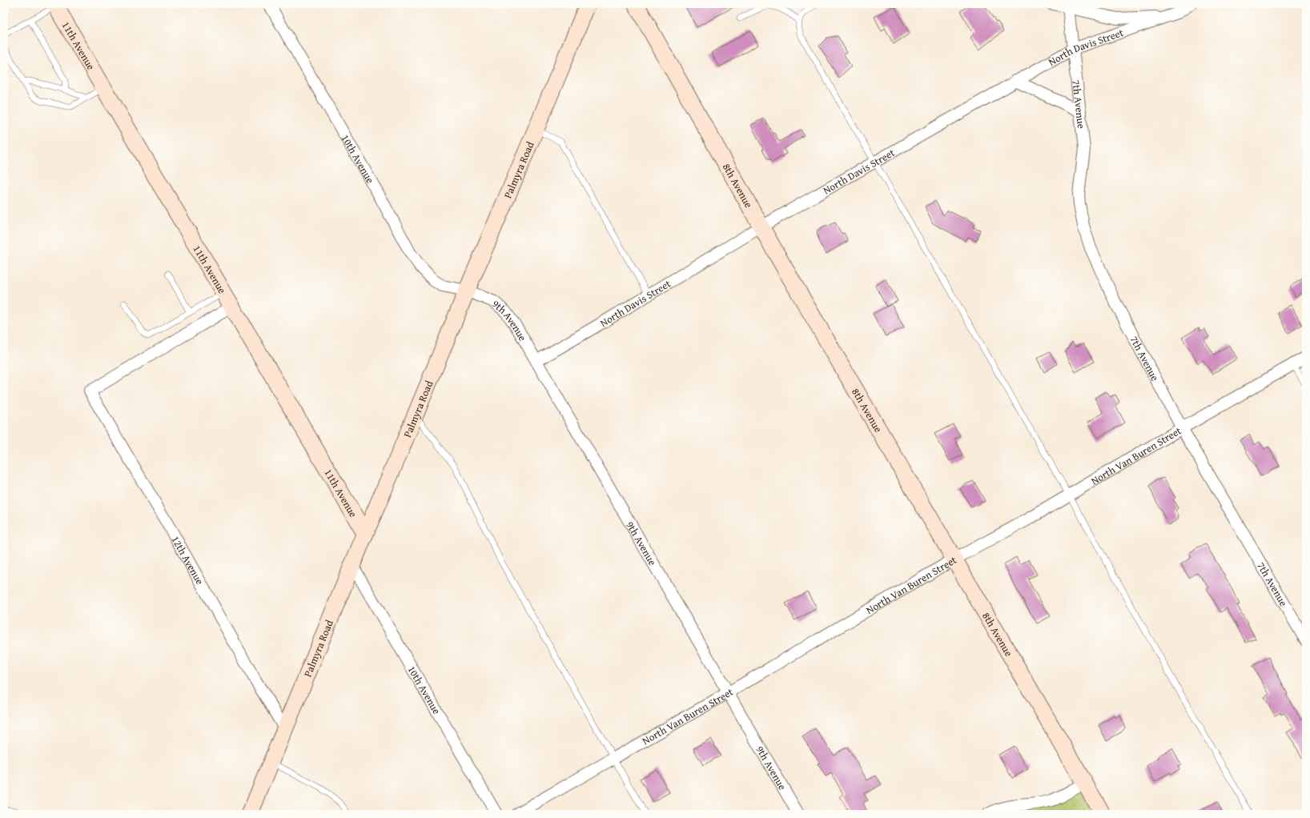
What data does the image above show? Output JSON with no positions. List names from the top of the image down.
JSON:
{
  "streets": {
    "street": [
      "11th Avenue",
      "North Davis Street",
      "7th Avenue",
      "10th Avenue",
      "Palmyra Road",
      "8th Avenue",
      "9th Avenue",
      "North Van Buren Street",
      "12th Avenue"
    ]
  },
  "crossings": [
    ["11th Avenue", "Palmyra Road"],
    ["11th Avenue", "12th Avenue"],
    ["North Davis Street", "7th Avenue"],
    ["North Davis Street", "8th Avenue"],
    ["North Davis Street", "9th Avenue"],
    ["7th Avenue", "North Van Buren Street"],
    ["10th Avenue", "Palmyra Road"],
    ["10th Avenue", "9th Avenue"],
    ["Palmyra Road", "9th Avenue"],
    ["Palmyra Road", "12th Avenue"],
    ["8th Avenue", "North Van Buren Street"],
    ["9th Avenue", "North Van Buren Street"]
  ]
}
